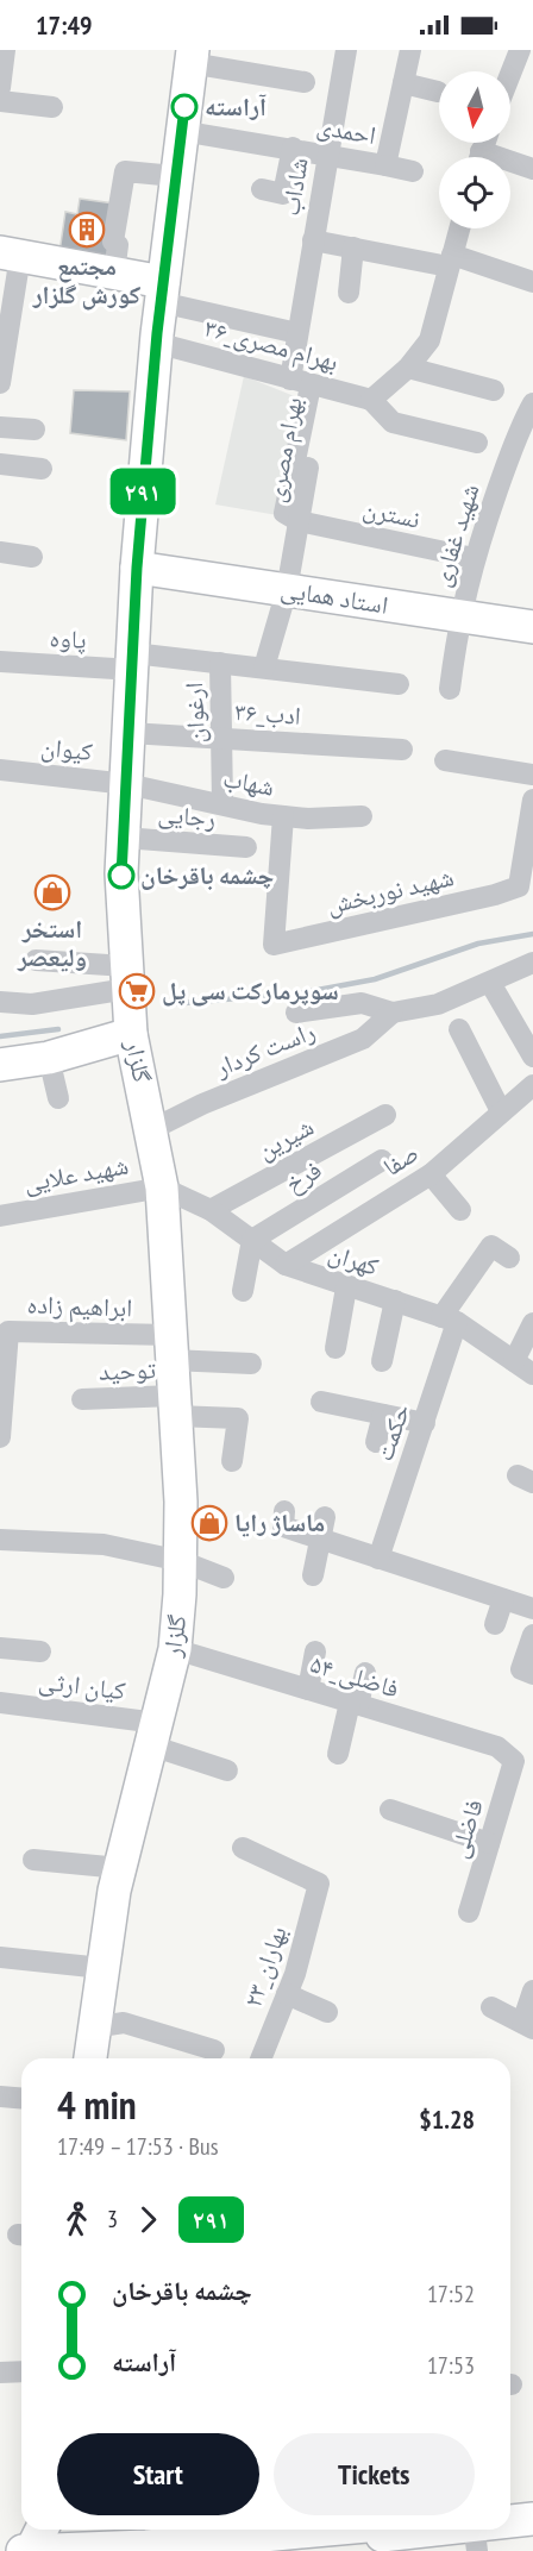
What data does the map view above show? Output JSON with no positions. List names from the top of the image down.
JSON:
{
  "streets": {
    "main road": ["استاد همایی", "گلزار"],
    "street": [
      "احمدی",
      "شاداب",
      "۳۶_بهرام مصری",
      "بهرام مصری",
      "نسترن",
      "شهید غفاری",
      "پاوه",
      "ارغوان",
      "۳۶_ادب",
      "کیوان",
      "شهاب",
      "رجایی",
      "شهید نوربخش",
      "راست کردار",
      "شیرین",
      "صفا",
      "شهید علایی",
      "فرخ",
      "کهران",
      "ابراهیم زاده",
      "توحید",
      "حکمت",
      "۵۴_فاضلی",
      "کیان ارثی",
      "فاضلی",
      "۲۳_بهاران"
    ]
  },
  "crossings": [
    ["احمدی", "شاداب"],
    ["احمدی", "گلزار"],
    ["شاداب", "۳۶_بهرام مصری"],
    ["شاداب", "بهرام مصری"],
    ["۳۶_بهرام مصری", "بهرام مصری"],
    ["۳۶_بهرام مصری", "گلزار"],
    ["بهرام مصری", "نسترن"],
    ["بهرام مصری", "استاد همایی"],
    ["بهرام مصری", "پاوه"],
    ["نسترن", "شهید غفاری"],
    ["شهید غفاری", "استاد همایی"],
    ["استاد همایی", "گلزار"],
    ["پاوه", "ارغوان"],
    ["پاوه", "گلزار"],
    ["ارغوان", "۳۶_ادب"],
    ["ارغوان", "شهاب"],
    ["۳۶_ادب", "گلزار"],
    ["کیوان", "شهاب"],
    ["کیوان", "گلزار"],
    ["شهاب", "شهید نوربخش"],
    ["شهاب", "گلزار"],
    ["رجایی", "گلزار"],
    ["راست کردار", "گلزار"],
    ["گلزار", "شهید علایی"],
    ["گلزار", "کهران"],
    ["گلزار", "ابراهیم زاده"],
    ["گلزار", "توحید"],
    ["گلزار", "۵۴_فاضلی"],
    ["گلزار", "کیان ارثی"],
    ["شیرین", "کهران"],
    ["صفا", "کهران"],
    ["شهید علایی", "کهران"],
    ["فرخ", "کهران"],
    ["کهران", "حکمت"],
    ["۵۴_فاضلی", "فاضلی"]
  ],
  "places": {
    "other": ["آراسته", "چشمه باقرخان"],
    "building": ["مجتمع کورش گلزار"],
    "shop": ["استخر ولیعصر", "ماساژ رایا"],
    "supermarket": ["سوپرمارکت سی پل"]
  },
  "lines": ["bus line ۲۹۱"],
  "north": "bottom",
  "page": {
    "status": "17:49",
    "on_map": "۲۹۱",
    "heading": ["4 min", "17:49 – 17:53 · Bus", "$1.28"],
    "legs": ["3", "۲۹۱"],
    "list": [
      {
        "name": "چشمه باقرخان",
        "value": "17:52"
      },
      {
        "name": "آراسته",
        "value": "17:53"
      }
    ],
    "buttons": ["Start", "Tickets"]
  }
}
